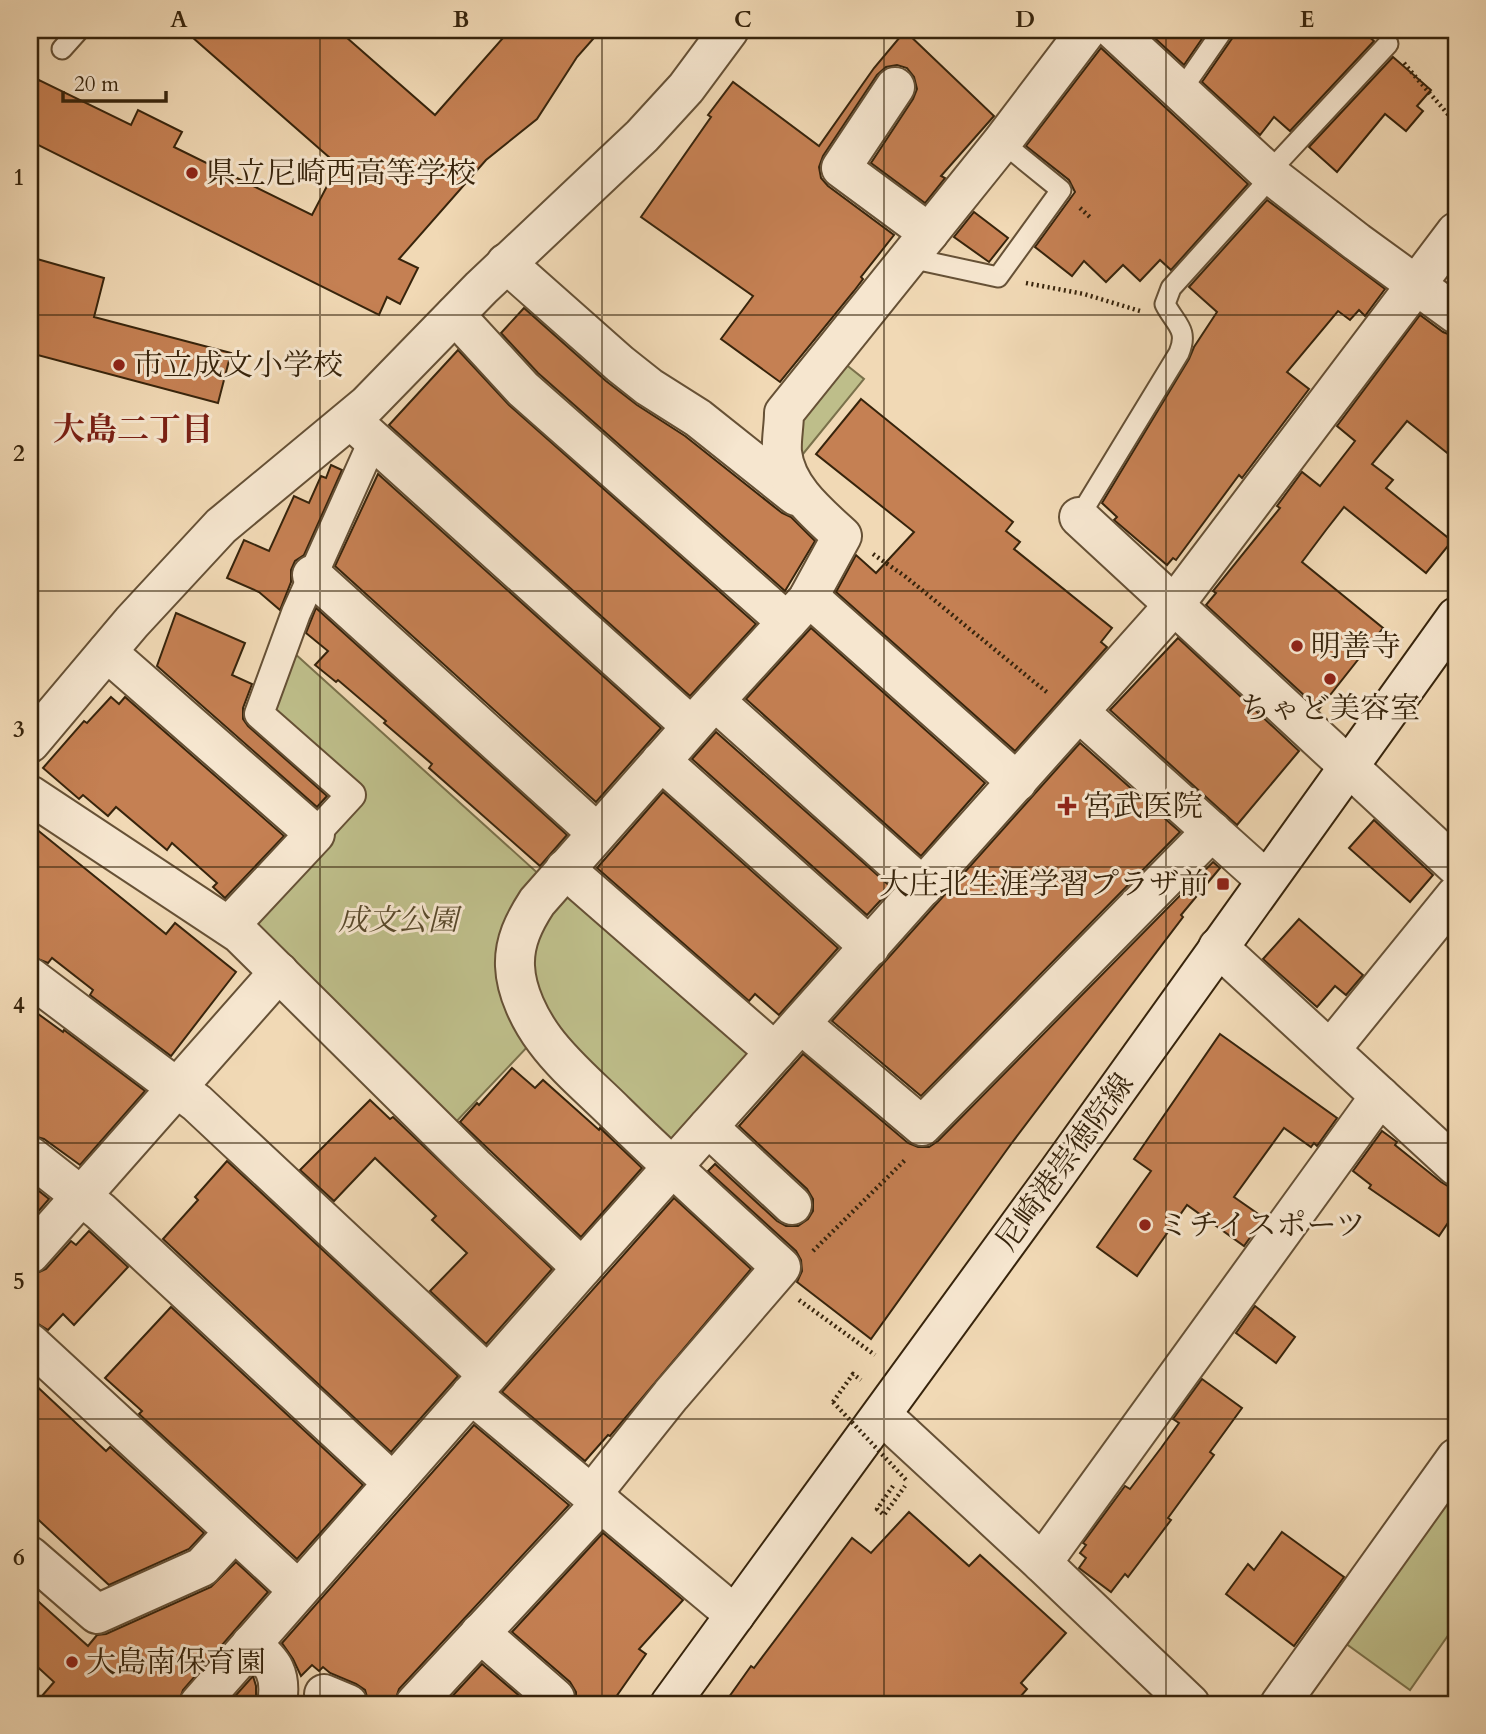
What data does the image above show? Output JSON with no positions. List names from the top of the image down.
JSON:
{
  "streets": {
    "street": ["尼崎港崇徳院線"]
  },
  "districts": ["大島二丁目"],
  "parks": ["成文公園"],
  "places": {
    "other": [
      "県立尼崎西高等学校",
      "市立成文小学校",
      "明善寺",
      "ちゃど美容室",
      "ミチイスポーツ",
      "大島南保育園"
    ],
    "health": ["宮武医院"],
    "transit": ["大庄北生涯学習プラザ前"]
  },
  "scale_bar": "20 m",
  "grid": {
    "columns": [
      "A",
      "B",
      "C",
      "D",
      "E"
    ],
    "rows": [
      "1",
      "2",
      "3",
      "4",
      "5",
      "6"
    ]
  }
}
